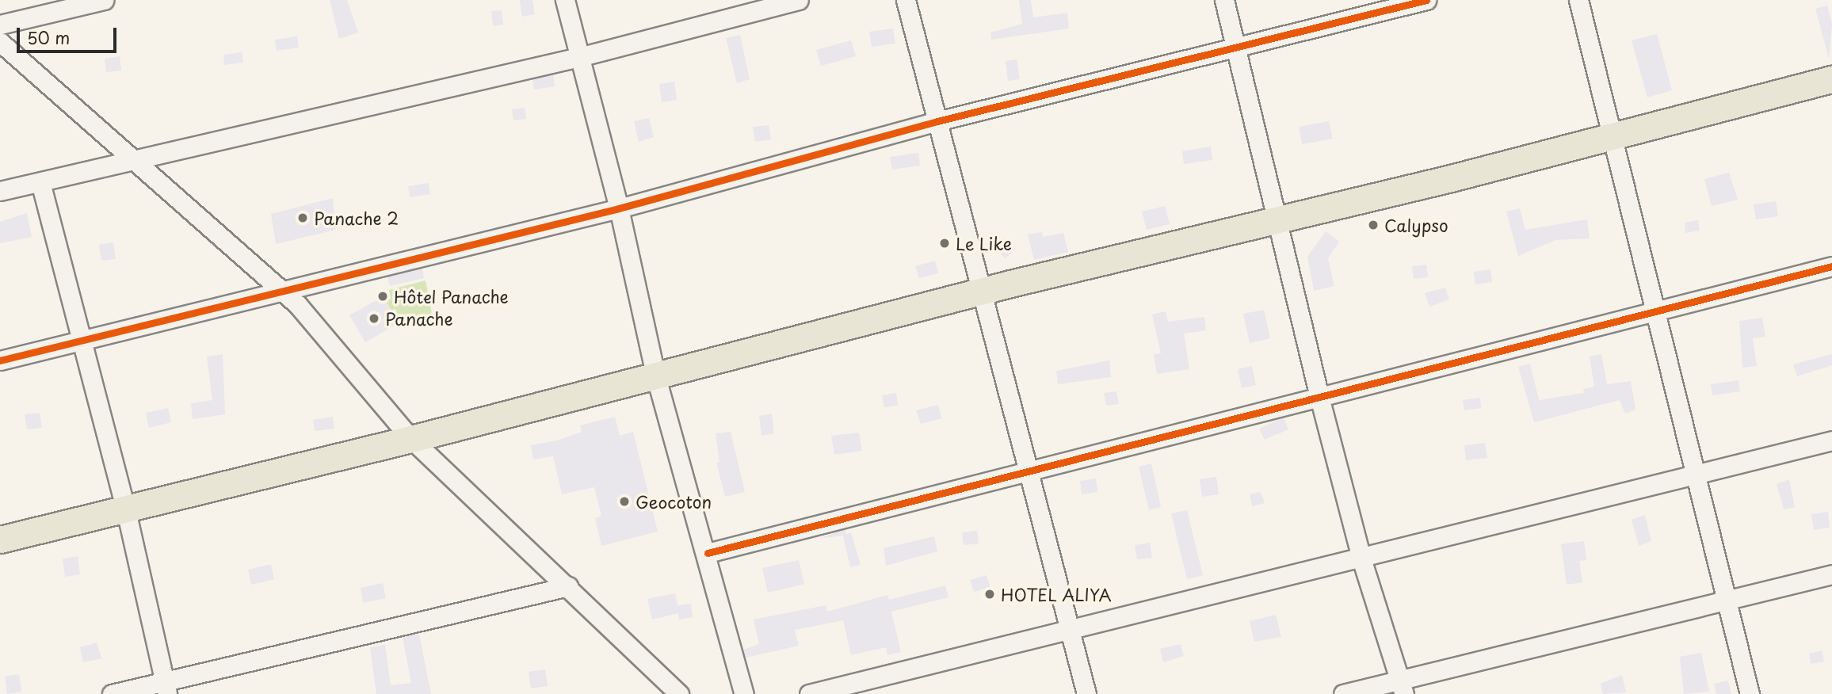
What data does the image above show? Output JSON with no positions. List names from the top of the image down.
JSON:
{
  "places": [
    "Panache 2",
    "Calypso",
    "Le Like",
    "Hôtel Panache",
    "Panache",
    "Geocoton",
    "HOTEL ALIYA"
  ],
  "scale_bar": "50 m"
}
